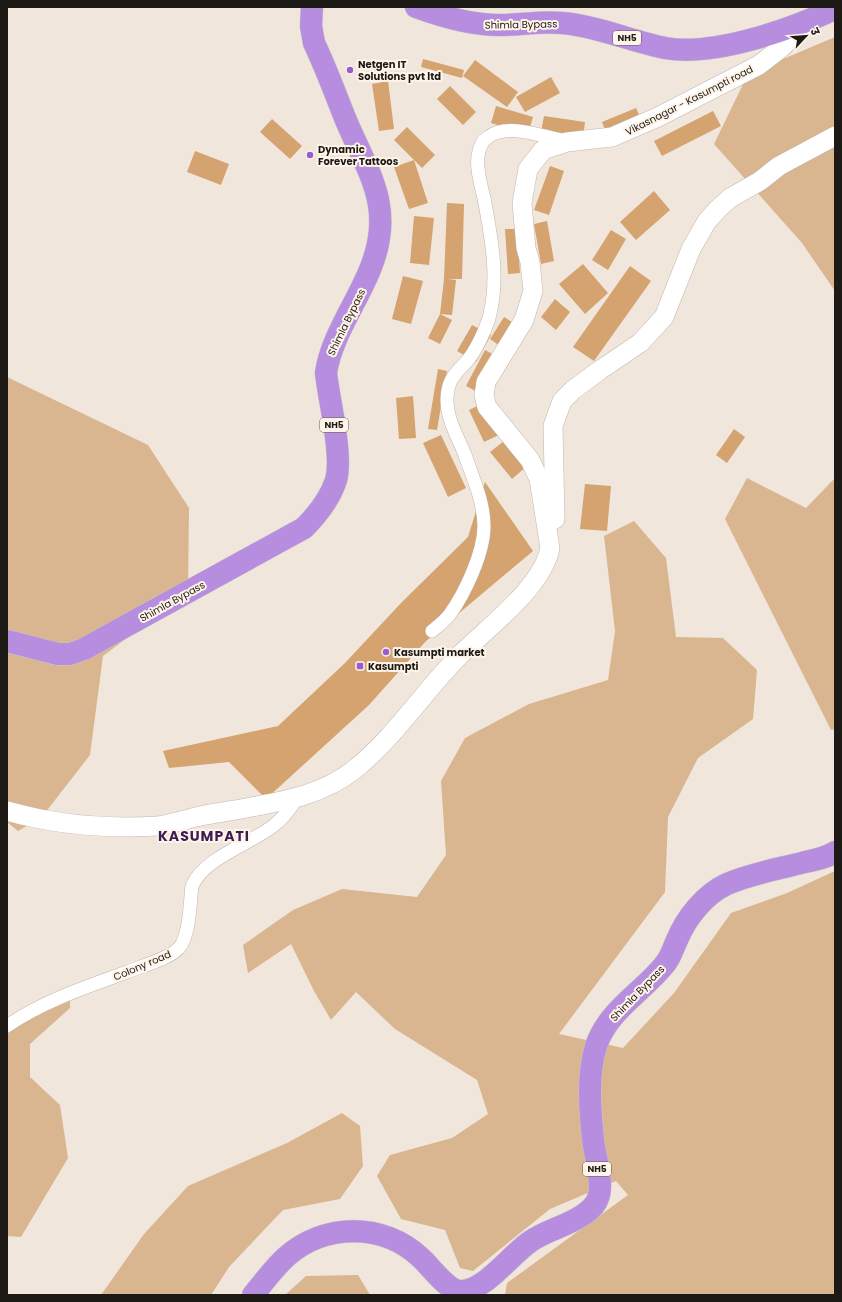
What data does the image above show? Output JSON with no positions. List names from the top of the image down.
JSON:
{
  "streets": {
    "highway": ["Shimla Bypass", "NH5"],
    "street": ["Vikasnagar - Kasumpti road", "Colony road"]
  },
  "crossings": [
    ["Shimla Bypass", "Vikasnagar - Kasumpti road"],
    ["Vikasnagar - Kasumpti road", "Colony road"]
  ],
  "districts": ["KASUMPATI"],
  "places": {
    "other": ["Netgen IT Solutions pvt ltd", "Dynamic Forever Tattoos", "Kasumpti market"],
    "transit": ["Kasumpti"]
  },
  "north": "top right"
}
